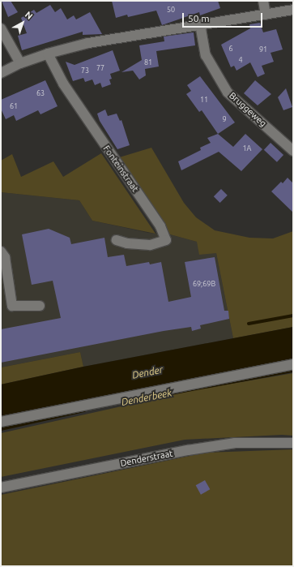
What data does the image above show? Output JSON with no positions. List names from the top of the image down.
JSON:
{
  "streets": {
    "street": ["Bruggeweg", "Fonteinstraat", "Denderstraat"]
  },
  "water": ["Dender", "Denderbeek"],
  "house_numbers": [
    "50",
    "6",
    "91",
    "4",
    "81",
    "77",
    "73",
    "63",
    "11",
    "61",
    "9",
    "1A",
    "69;69B"
  ],
  "scale_bar": "50 m",
  "north": "top right"
}
